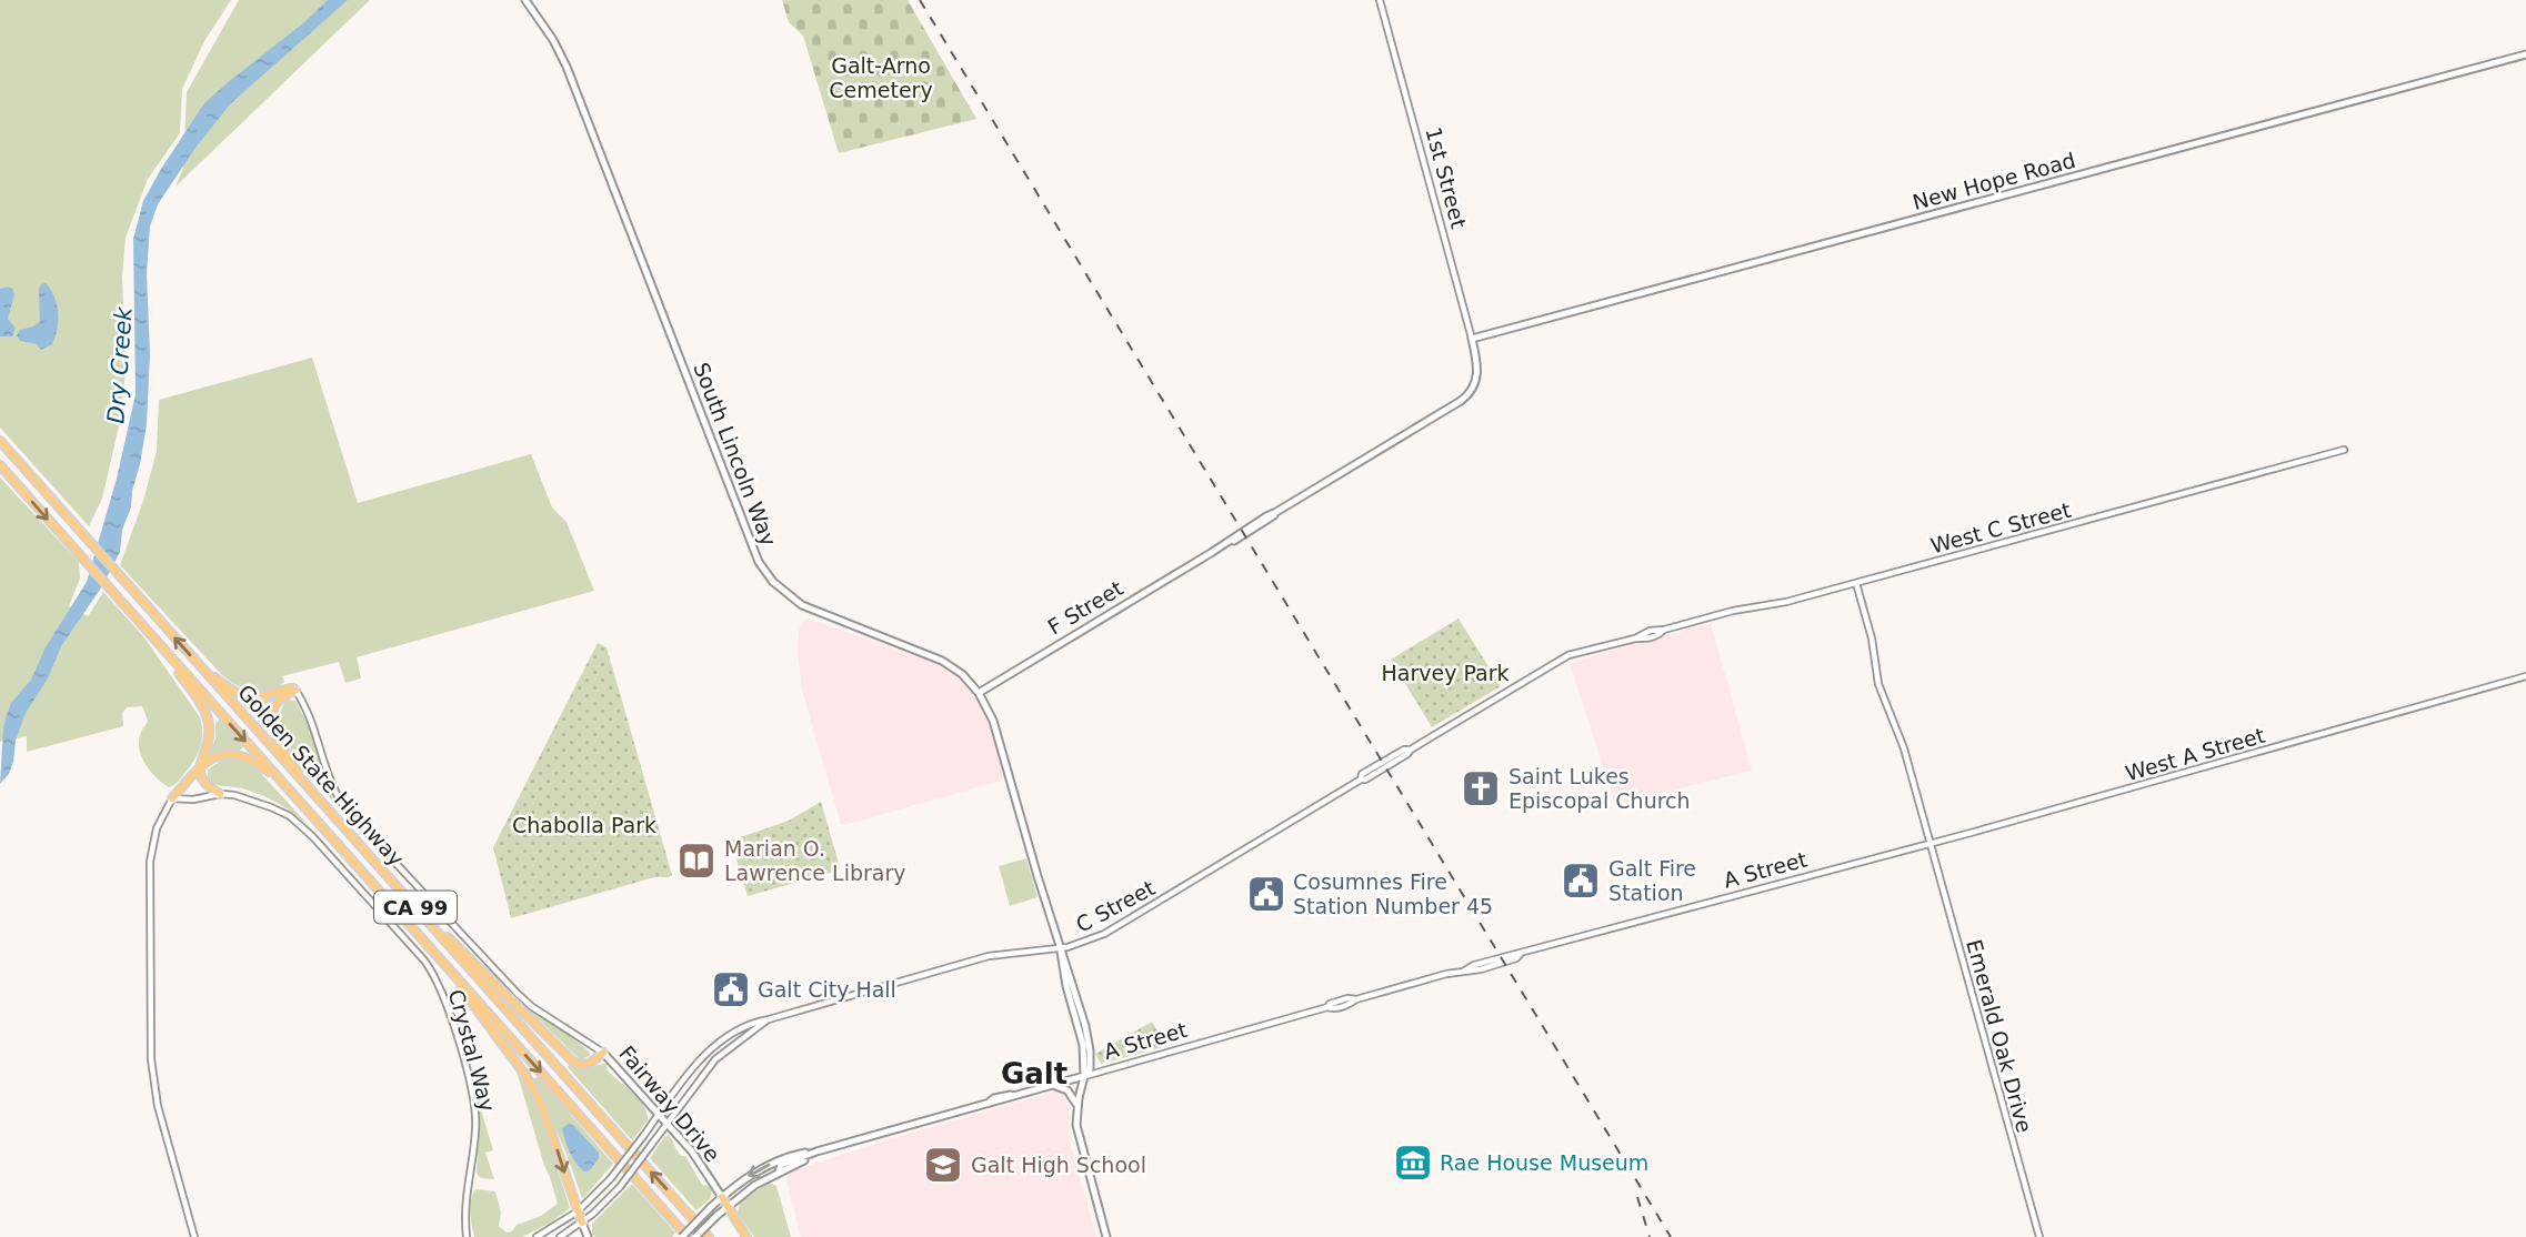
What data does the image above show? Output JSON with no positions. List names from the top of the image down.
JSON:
{
  "streets": {
    "highway": ["Golden State Highway", "CA 99"],
    "main road": [
      "1st Street",
      "New Hope Road",
      "South Lincoln Way",
      "F Street",
      "A Street",
      "Fairway Drive"
    ],
    "street": [
      "West C Street",
      "West A Street",
      "C Street",
      "Emerald Oak Drive",
      "Crystal Way"
    ]
  },
  "crossings": [
    ["1st Street", "New Hope Road"],
    ["1st Street", "F Street"],
    ["South Lincoln Way", "F Street"],
    ["South Lincoln Way", "A Street"],
    ["South Lincoln Way", "C Street"],
    ["West C Street", "C Street"],
    ["West C Street", "Emerald Oak Drive"],
    ["West A Street", "A Street"],
    ["West A Street", "Emerald Oak Drive"],
    ["Golden State Highway", "A Street"],
    ["A Street", "Emerald Oak Drive"],
    ["A Street", "Fairway Drive"],
    ["C Street", "Fairway Drive"]
  ],
  "districts": ["Galt"],
  "water": ["Dry Creek"],
  "parks": ["Galt-Arno Cemetery", "Harvey Park", "Chabolla Park"],
  "places": {
    "church": ["Saint Lukes Episcopal Church"],
    "library": ["Marian O. Lawrence Library"],
    "public building": ["Galt Fire Station", "Cosumnes Fire Station Number 45", "Galt City Hall"],
    "museum": ["Rae House Museum"],
    "school or university": ["Galt High School"]
  }
}
